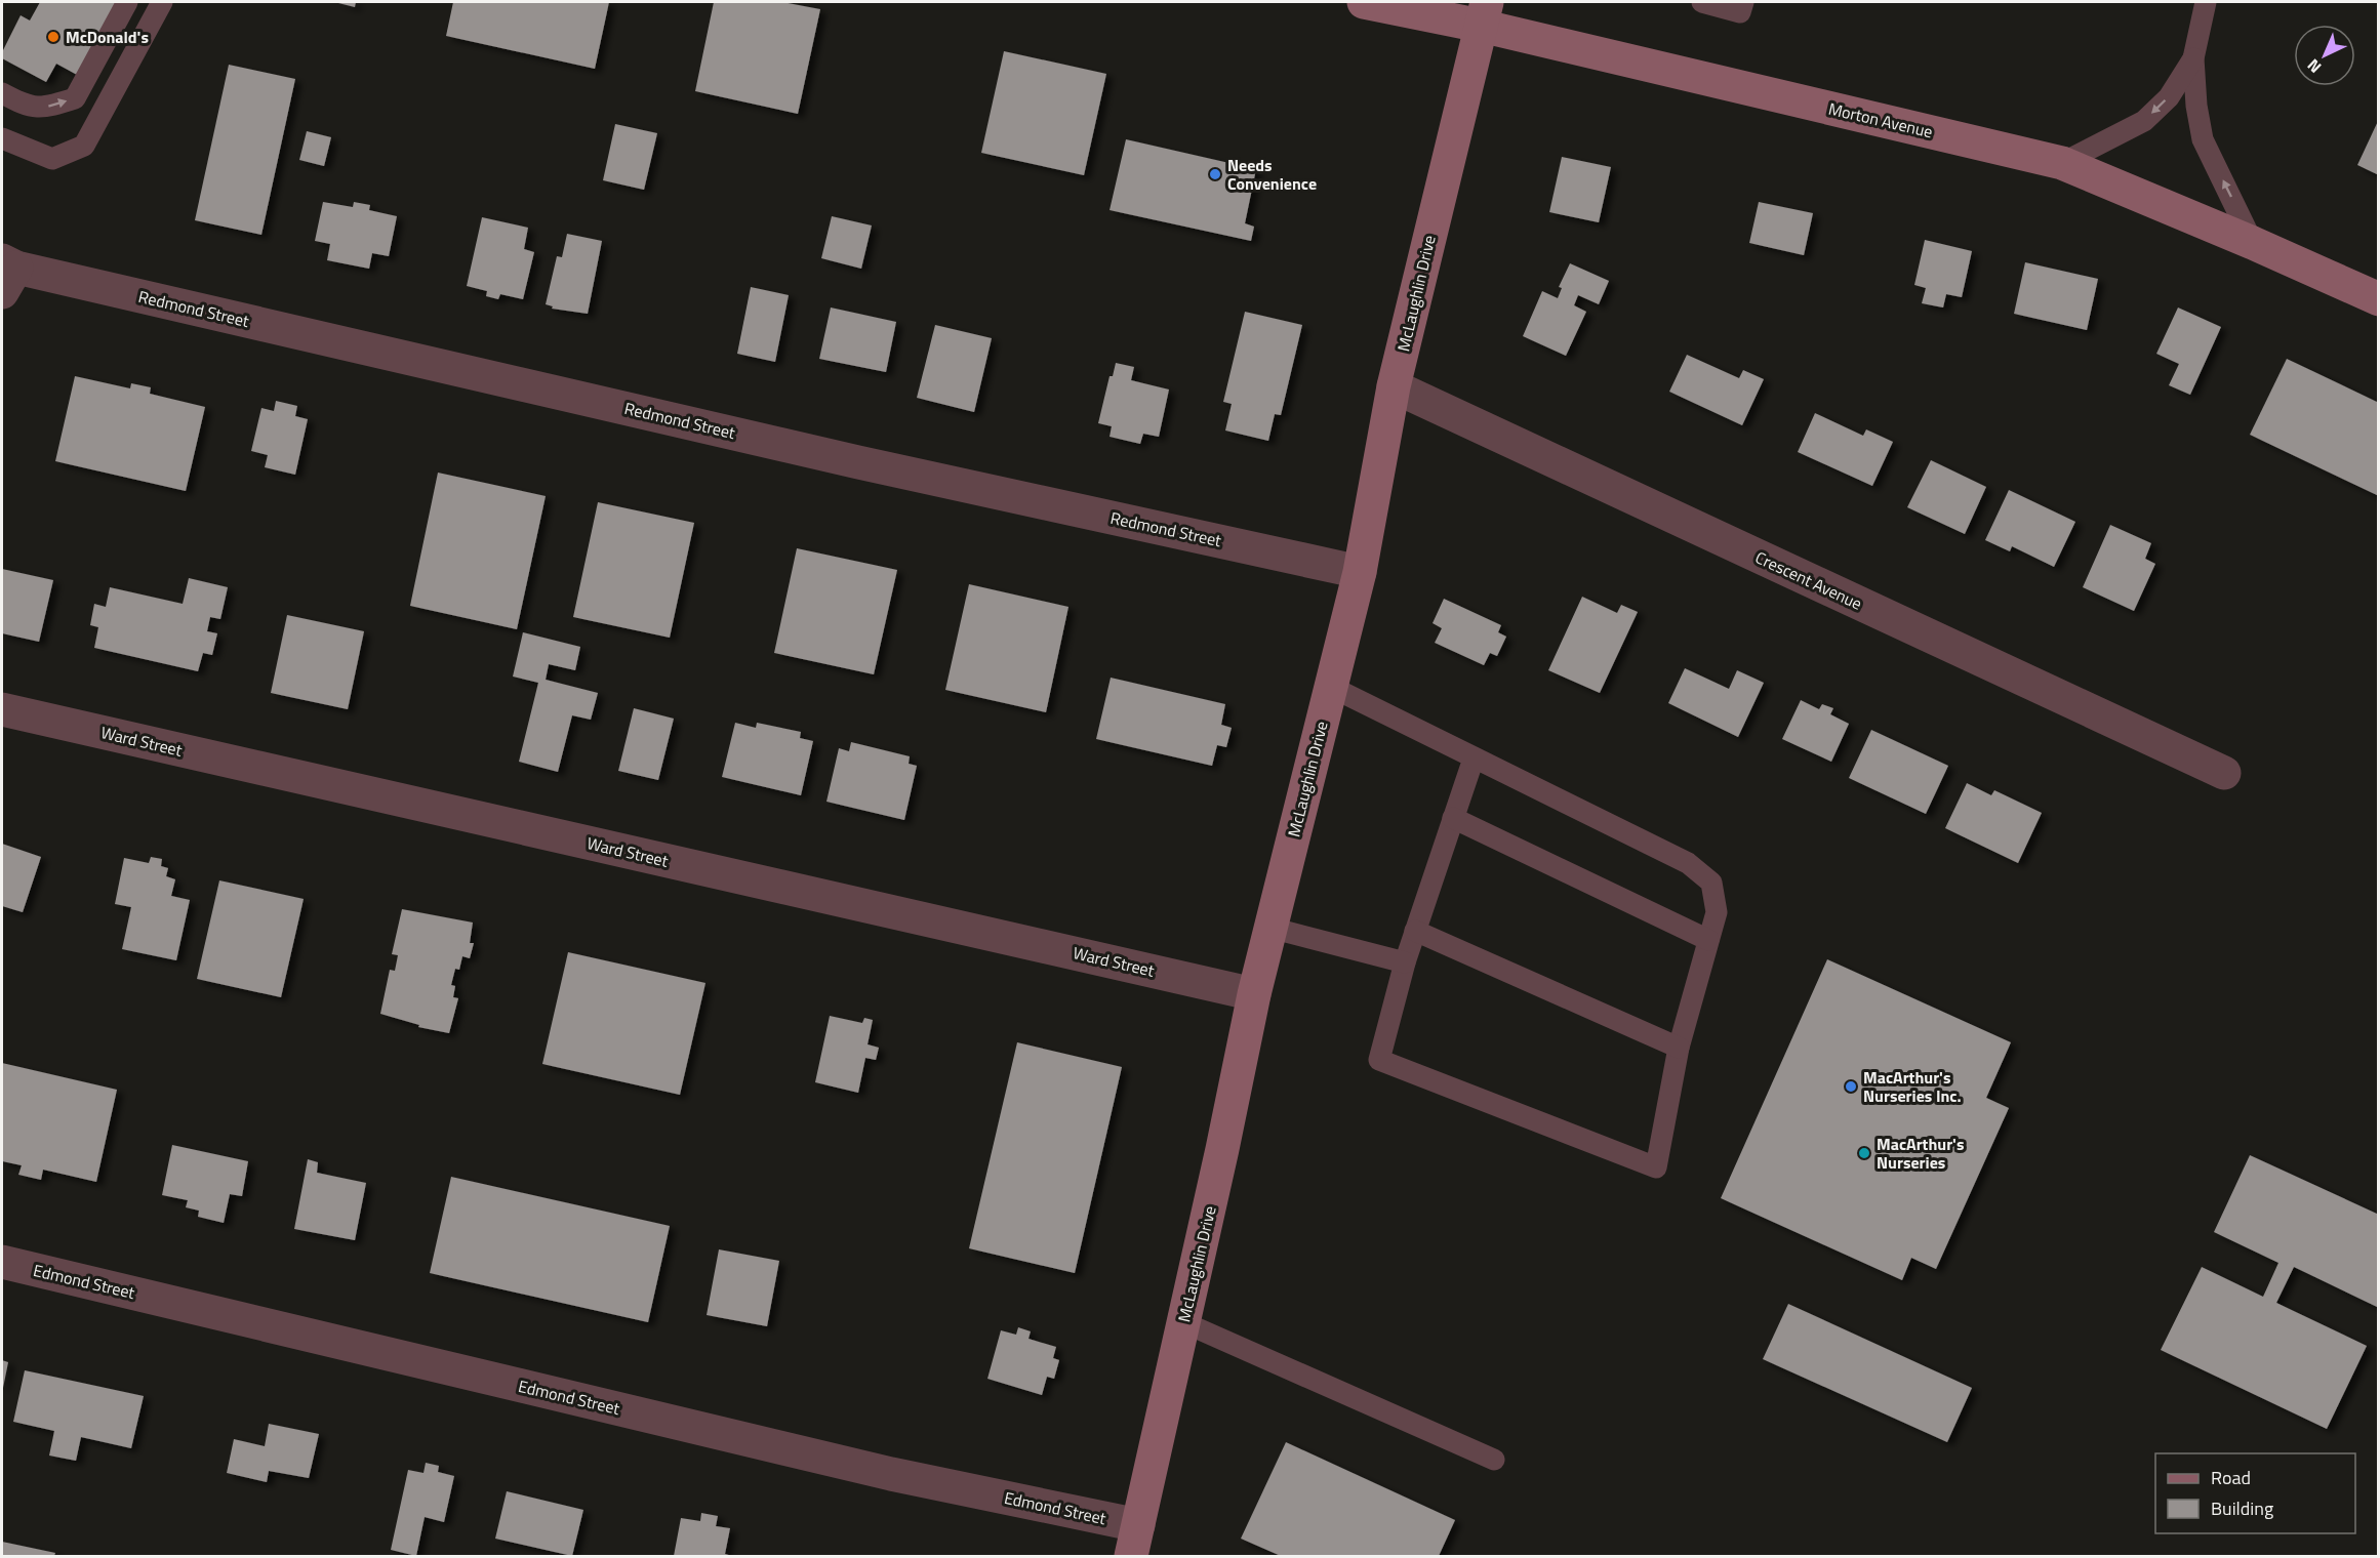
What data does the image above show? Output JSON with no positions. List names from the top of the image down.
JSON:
{
  "streets": {
    "main road": ["Morton Avenue", "McLaughlin Drive"],
    "street": [
      "Redmond Street",
      "Crescent Avenue",
      "Ward Street",
      "Edmond Street"
    ]
  },
  "crossings": [
    ["Morton Avenue", "McLaughlin Drive"],
    ["McLaughlin Drive", "Redmond Street"],
    ["McLaughlin Drive", "Crescent Avenue"],
    ["McLaughlin Drive", "Ward Street"],
    ["McLaughlin Drive", "Edmond Street"]
  ],
  "places": [
    "McDonald's",
    "Needs Convenience",
    "MacArthur's Nurseries Inc.",
    "MacArthur's Nurseries"
  ],
  "legend": ["Road", "Building"],
  "north": "bottom left"
}
